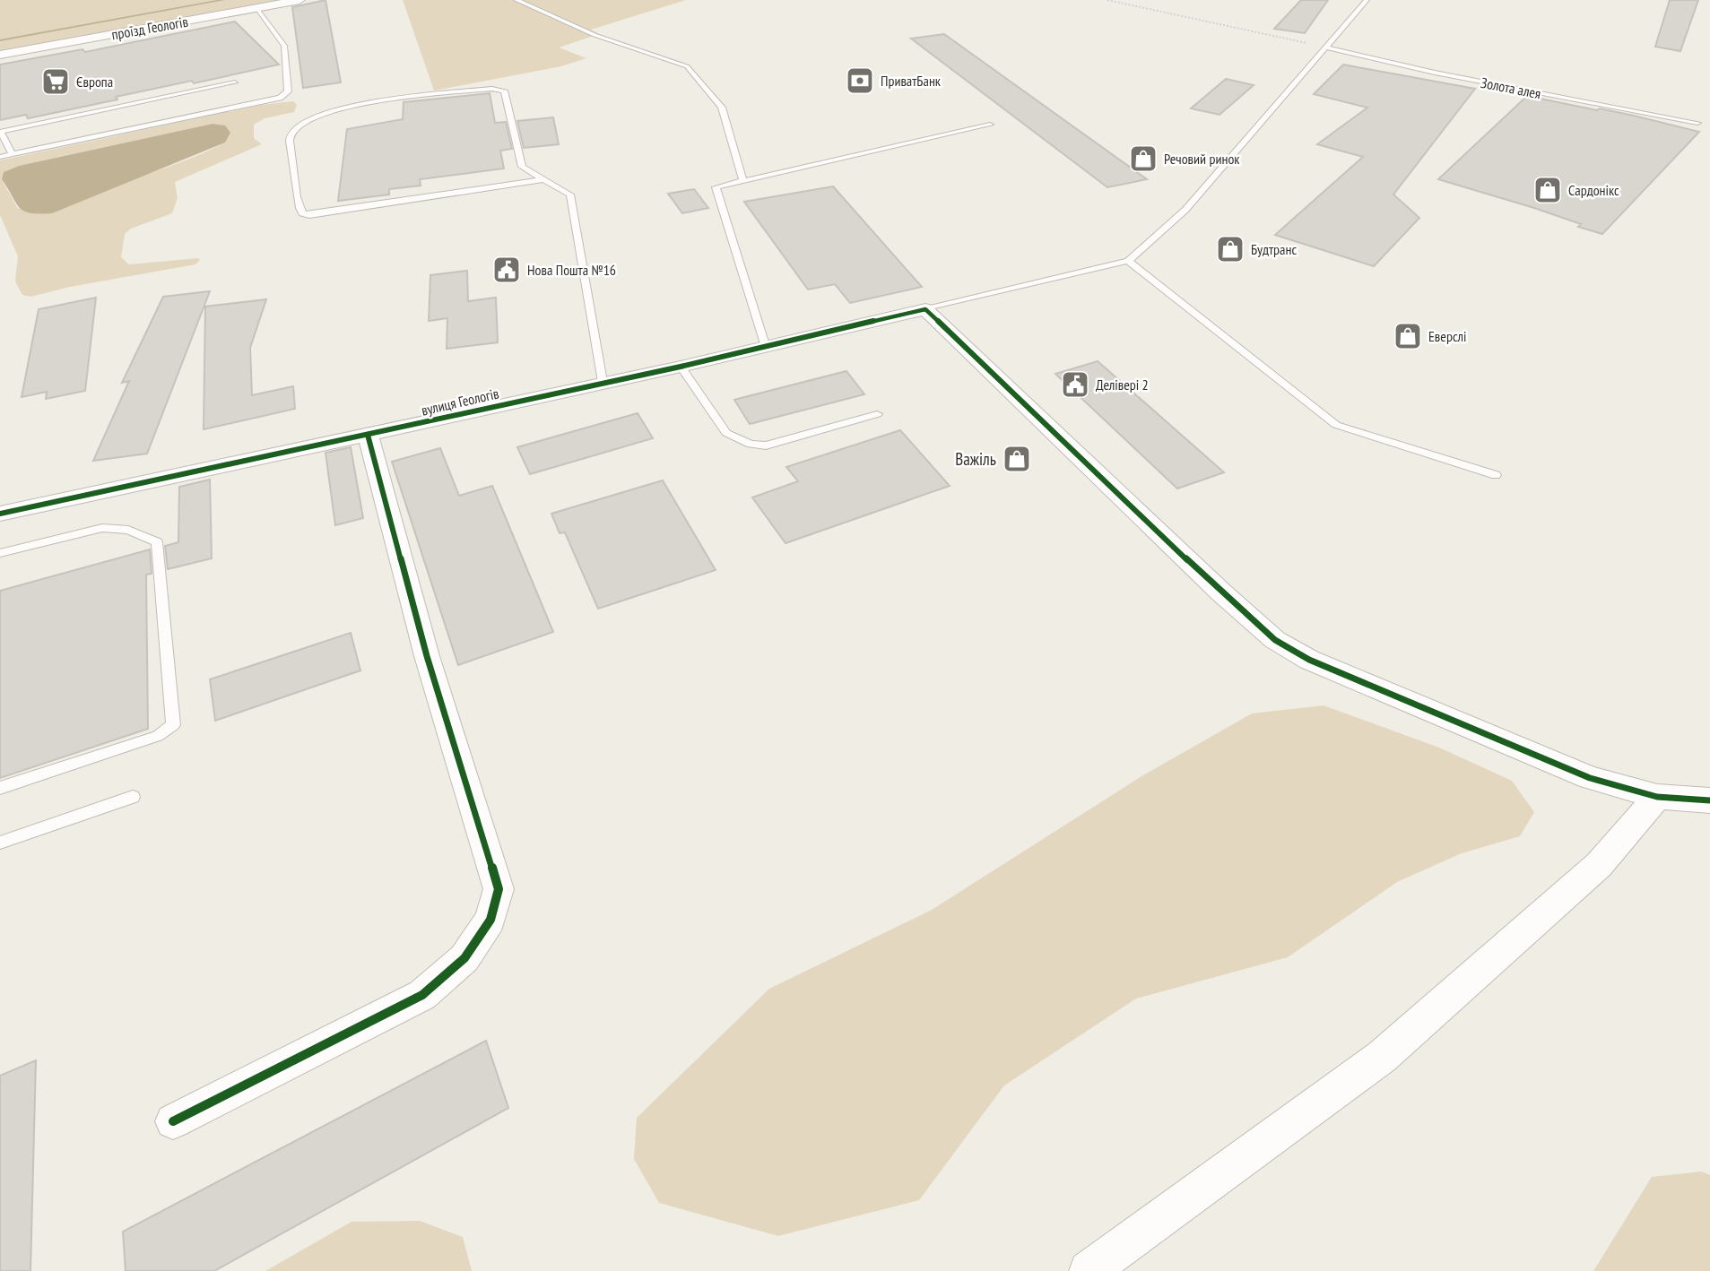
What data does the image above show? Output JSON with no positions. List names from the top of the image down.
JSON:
{
  "streets": {
    "street": ["проїзд Геологів", "вулиця Геологів"],
    "lane": ["Золота алея"]
  },
  "places": {
    "bank": ["ПриватБанк"],
    "supermarket": ["Європа"],
    "shop": [
      "Речовий ринок",
      "Сардонікс",
      "Будтранс",
      "Еверслі",
      "Важіль"
    ],
    "public building": ["Нова Пошта №16", "Делівері 2"]
  }
}
